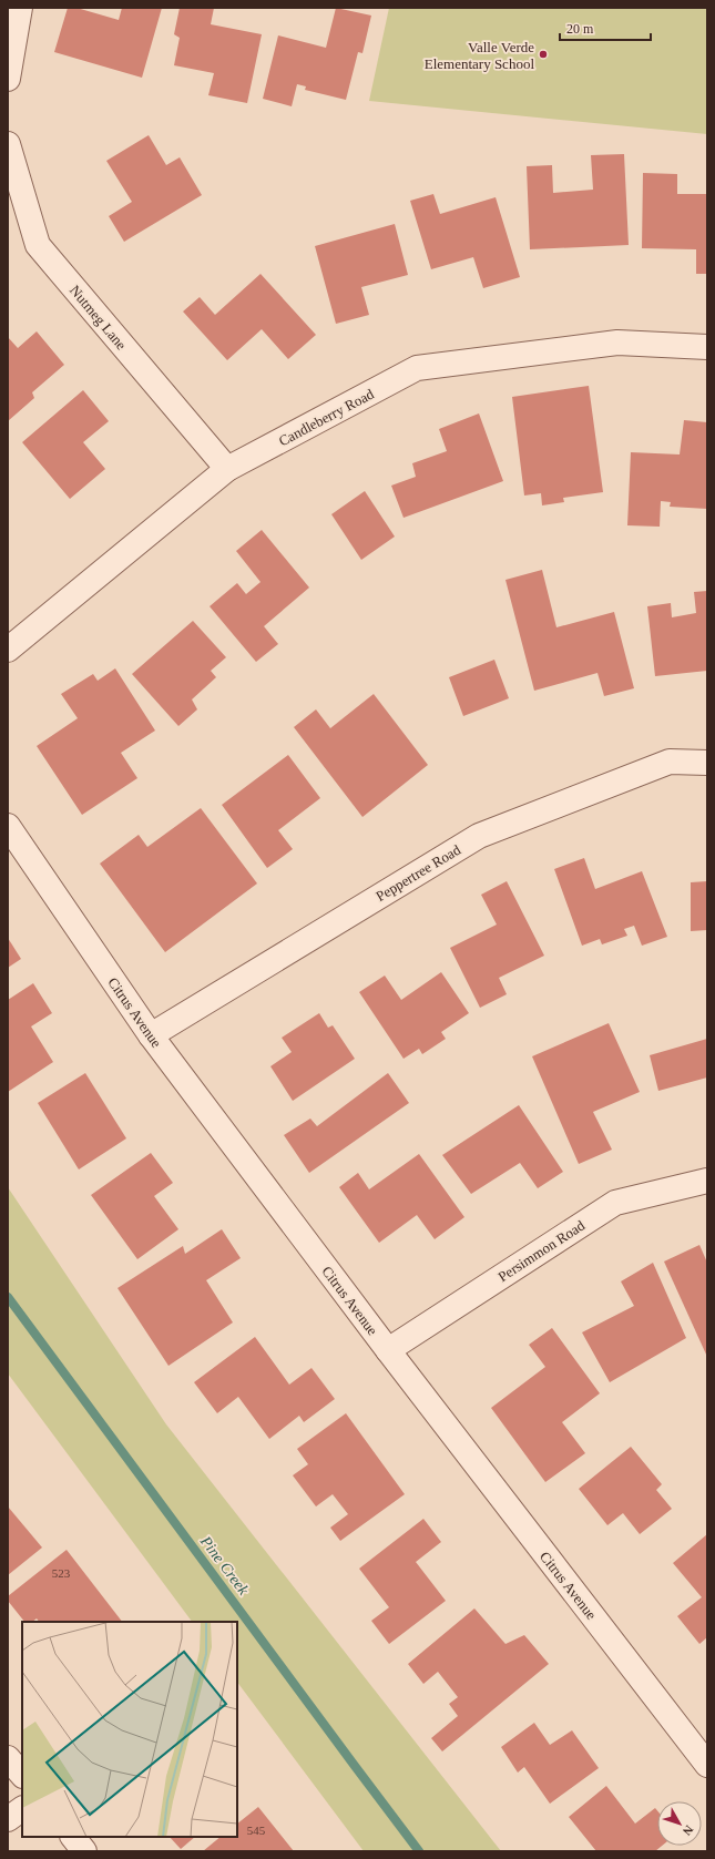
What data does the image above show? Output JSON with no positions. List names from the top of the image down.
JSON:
{
  "streets": {
    "street": [
      "Nutmeg Lane",
      "Candleberry Road",
      "Peppertree Road",
      "Citrus Avenue",
      "Persimmon Road"
    ]
  },
  "crossings": [
    ["Nutmeg Lane", "Candleberry Road"],
    ["Peppertree Road", "Citrus Avenue"],
    ["Citrus Avenue", "Persimmon Road"]
  ],
  "water": ["Pine Creek"],
  "places": ["Valle Verde Elementary School"],
  "house_numbers": ["523", "545"],
  "scale_bar": "20 m",
  "north": "bottom right"
}
